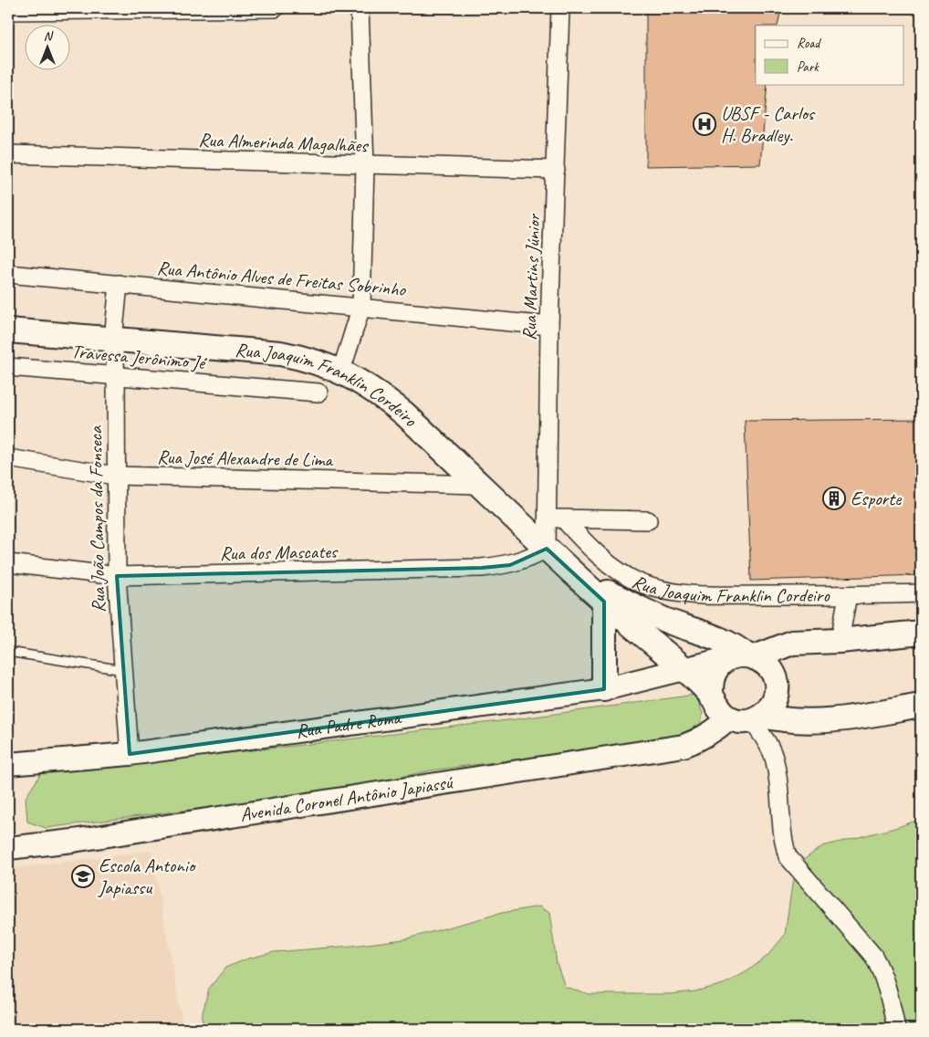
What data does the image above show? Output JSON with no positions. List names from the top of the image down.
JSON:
{
  "streets": {
    "main road": ["Rua Joaquim Franklin Cordeiro"],
    "street": [
      "Rua Almerinda Magalhães",
      "Rua Martins Júnior",
      "Rua Antônio Alves de Freitas Sobrinho",
      "Travessa Jerônimo Jé",
      "Rua José Alexandre de Lima",
      "Rua João Campos da Fonseca",
      "Rua dos Mascates",
      "Rua Padre Roma",
      "Avenida Coronel Antônio Japiassú"
    ]
  },
  "crossings": [
    ["Rua Almerinda Magalhães", "Rua Martins Júnior"],
    ["Rua Martins Júnior", "Rua Antônio Alves de Freitas Sobrinho"],
    ["Rua Martins Júnior", "Rua Joaquim Franklin Cordeiro"],
    ["Rua Martins Júnior", "Rua dos Mascates"],
    ["Rua Antônio Alves de Freitas Sobrinho", "Rua João Campos da Fonseca"],
    ["Travessa Jerônimo Jé", "Rua João Campos da Fonseca"],
    ["Rua Joaquim Franklin Cordeiro", "Rua José Alexandre de Lima"],
    ["Rua Joaquim Franklin Cordeiro", "Rua João Campos da Fonseca"],
    ["Rua Joaquim Franklin Cordeiro", "Rua dos Mascates"],
    ["Rua Joaquim Franklin Cordeiro", "Rua Padre Roma"],
    ["Rua Joaquim Franklin Cordeiro", "Avenida Coronel Antônio Japiassú"],
    ["Rua José Alexandre de Lima", "Rua João Campos da Fonseca"],
    ["Rua João Campos da Fonseca", "Rua dos Mascates"],
    ["Rua João Campos da Fonseca", "Rua Padre Roma"],
    ["Rua Padre Roma", "Avenida Coronel Antônio Japiassú"]
  ],
  "places": {
    "hospital": ["UBSF - Carlos H. Bradley."],
    "building": ["Esporte"],
    "school or university": ["Escola Antonio Japiassu"]
  },
  "legend": ["Road", "Park"],
  "north": "top"
}
